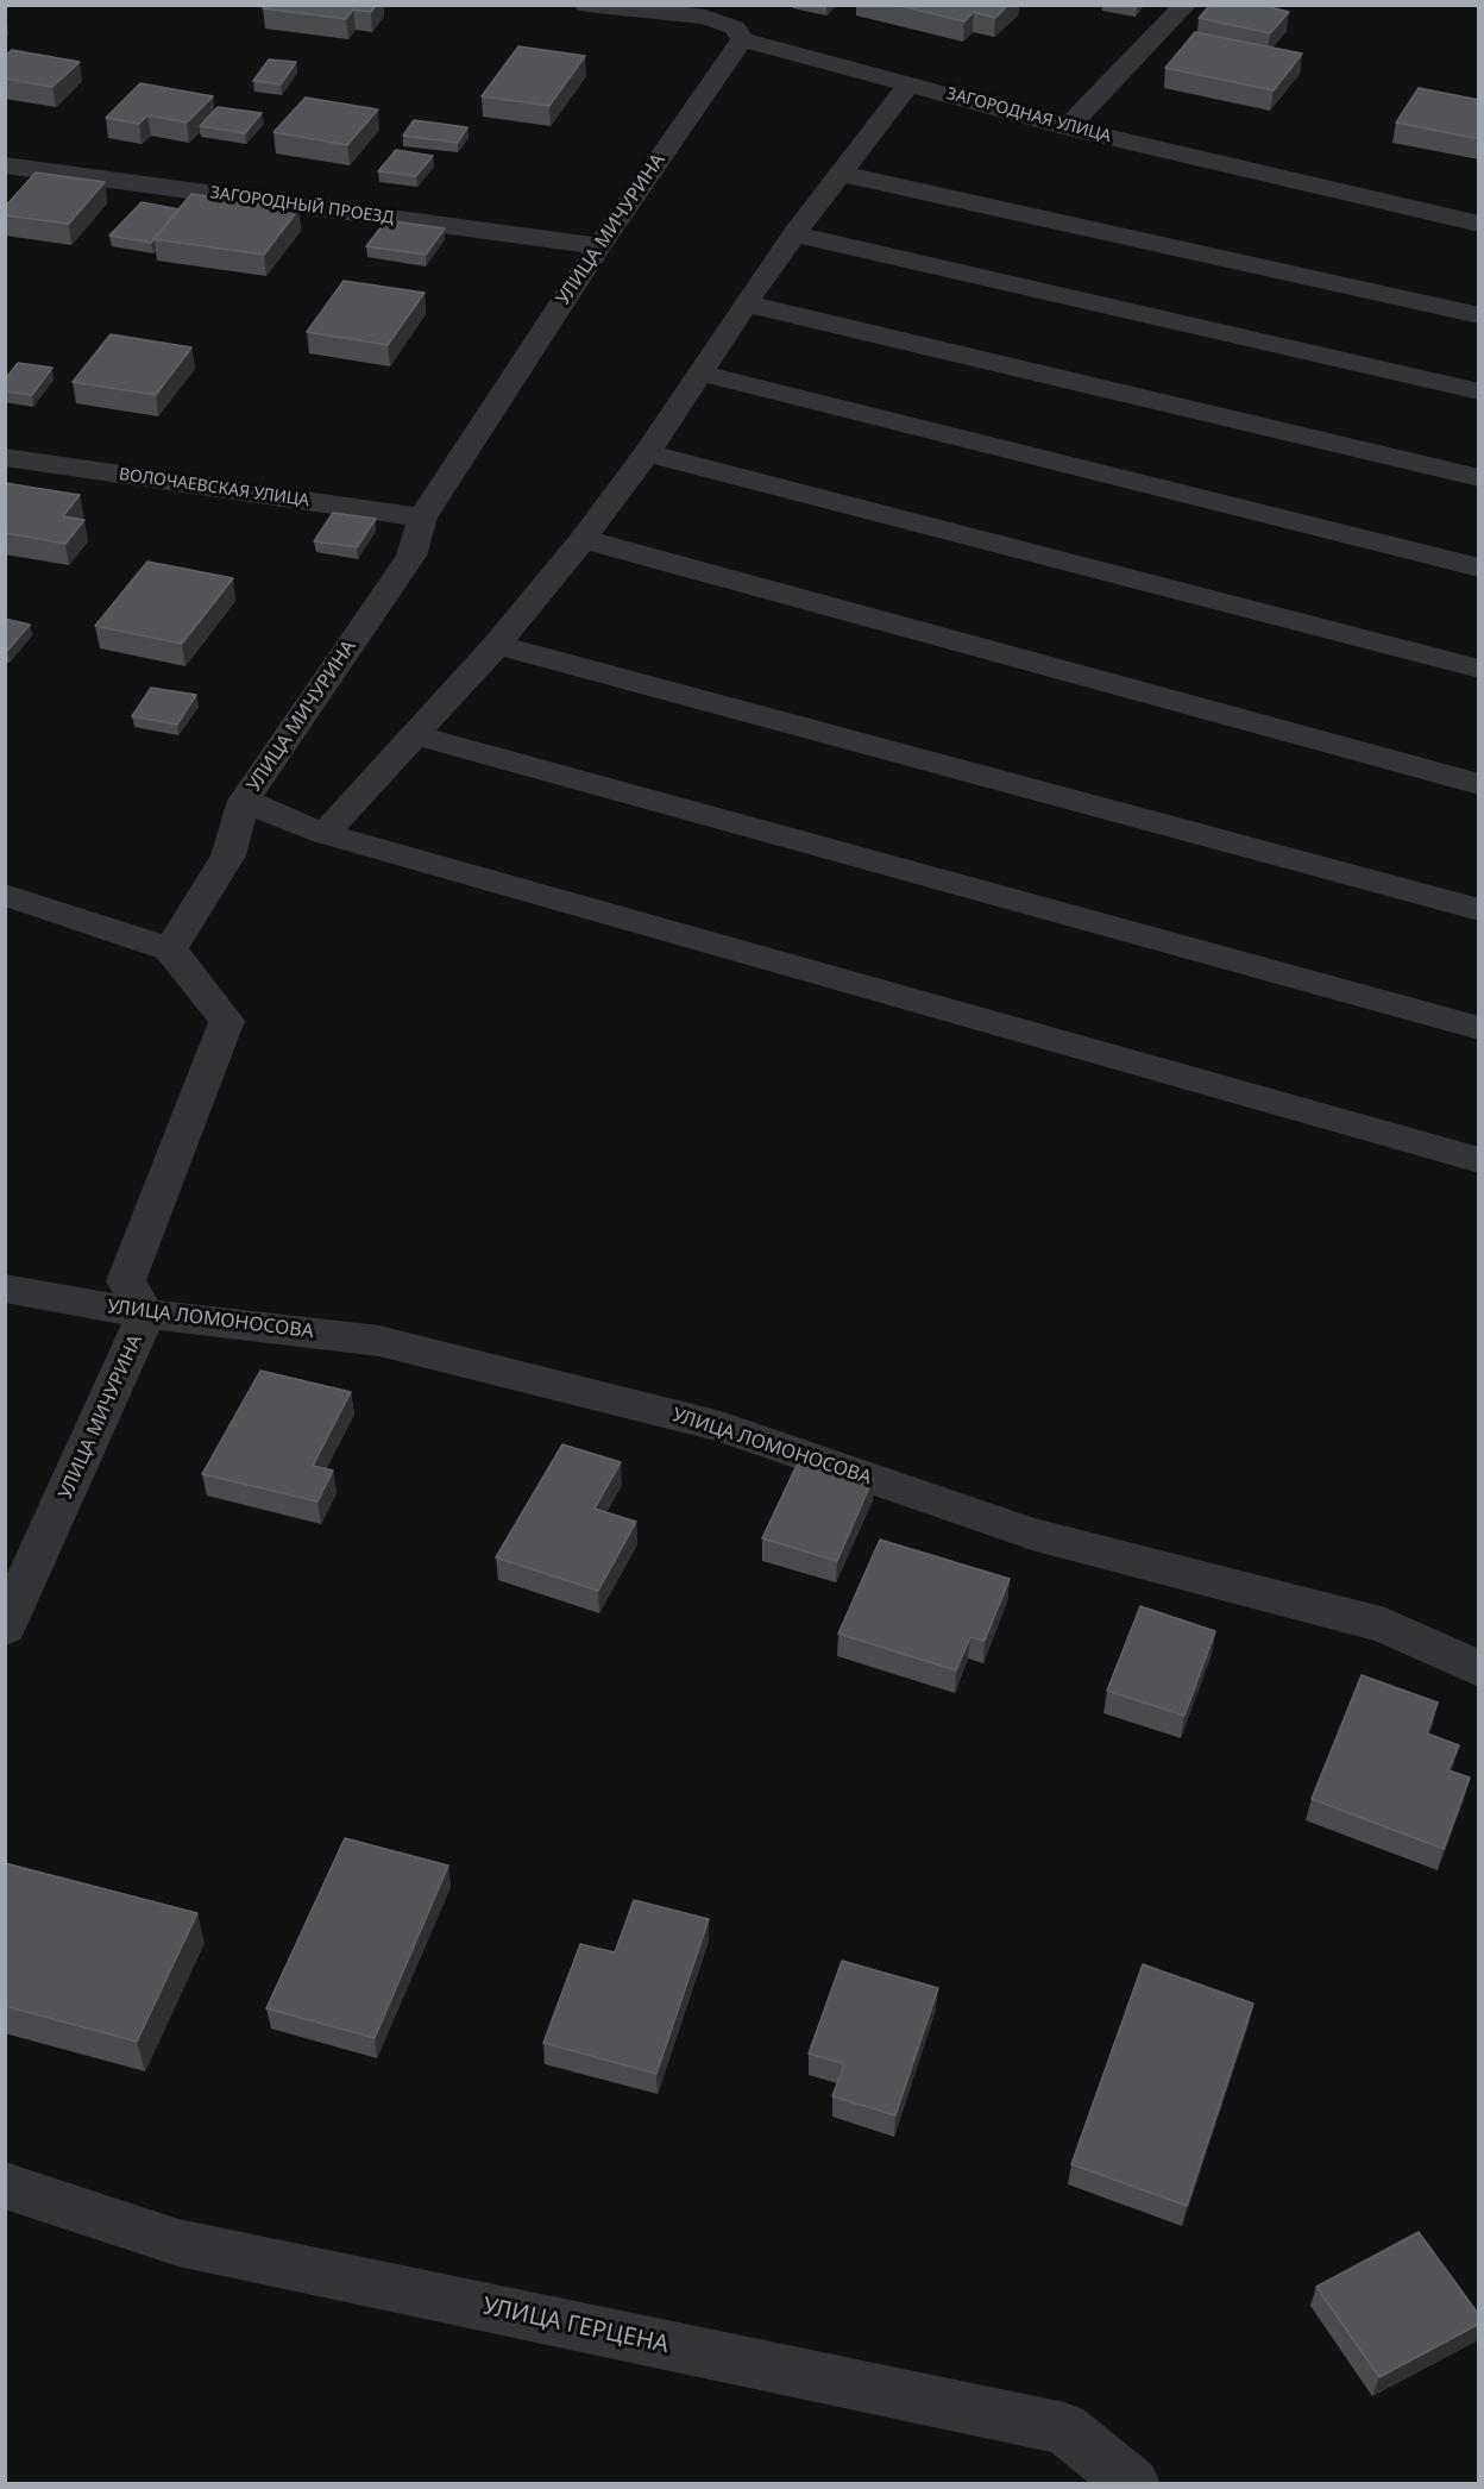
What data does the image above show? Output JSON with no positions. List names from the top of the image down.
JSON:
{
  "streets": {
    "street": [
      "ЗАГОРОДНАЯ УЛИЦА",
      "ЗАГОРОДНЫЙ ПРОЕЗД",
      "УЛИЦА МИЧУРИНА",
      "ВОЛОЧАЕВСКАЯ УЛИЦА",
      "УЛИЦА ЛОМОНОСОВА",
      "УЛИЦА ГЕРЦЕНА"
    ]
  },
  "crossings": [
    ["ЗАГОРОДНАЯ УЛИЦА", "УЛИЦА МИЧУРИНА"],
    ["ЗАГОРОДНЫЙ ПРОЕЗД", "УЛИЦА МИЧУРИНА"],
    ["УЛИЦА МИЧУРИНА", "ВОЛОЧАЕВСКАЯ УЛИЦА"],
    ["УЛИЦА МИЧУРИНА", "УЛИЦА ЛОМОНОСОВА"]
  ]
}
